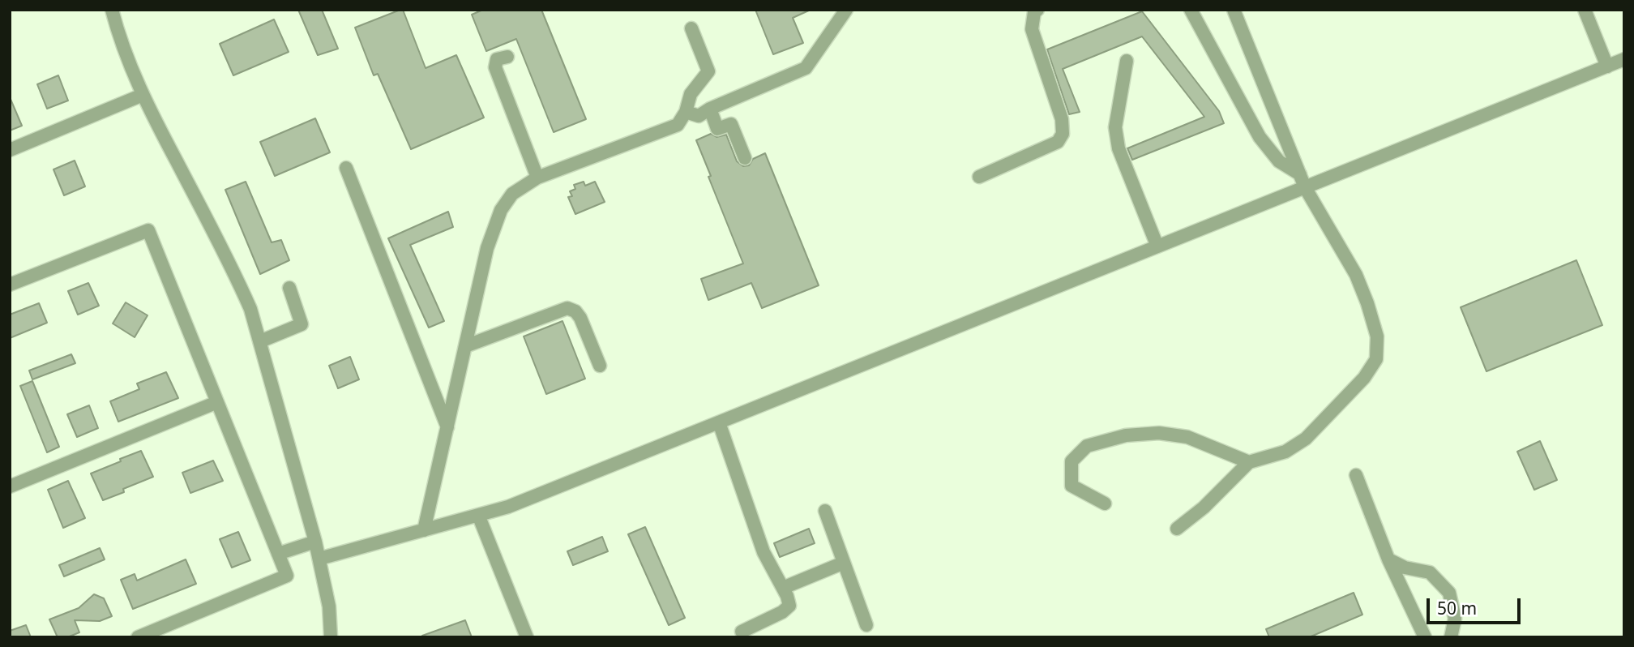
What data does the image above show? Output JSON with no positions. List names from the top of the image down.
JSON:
{
  "scale_bar": "50 m"
}
